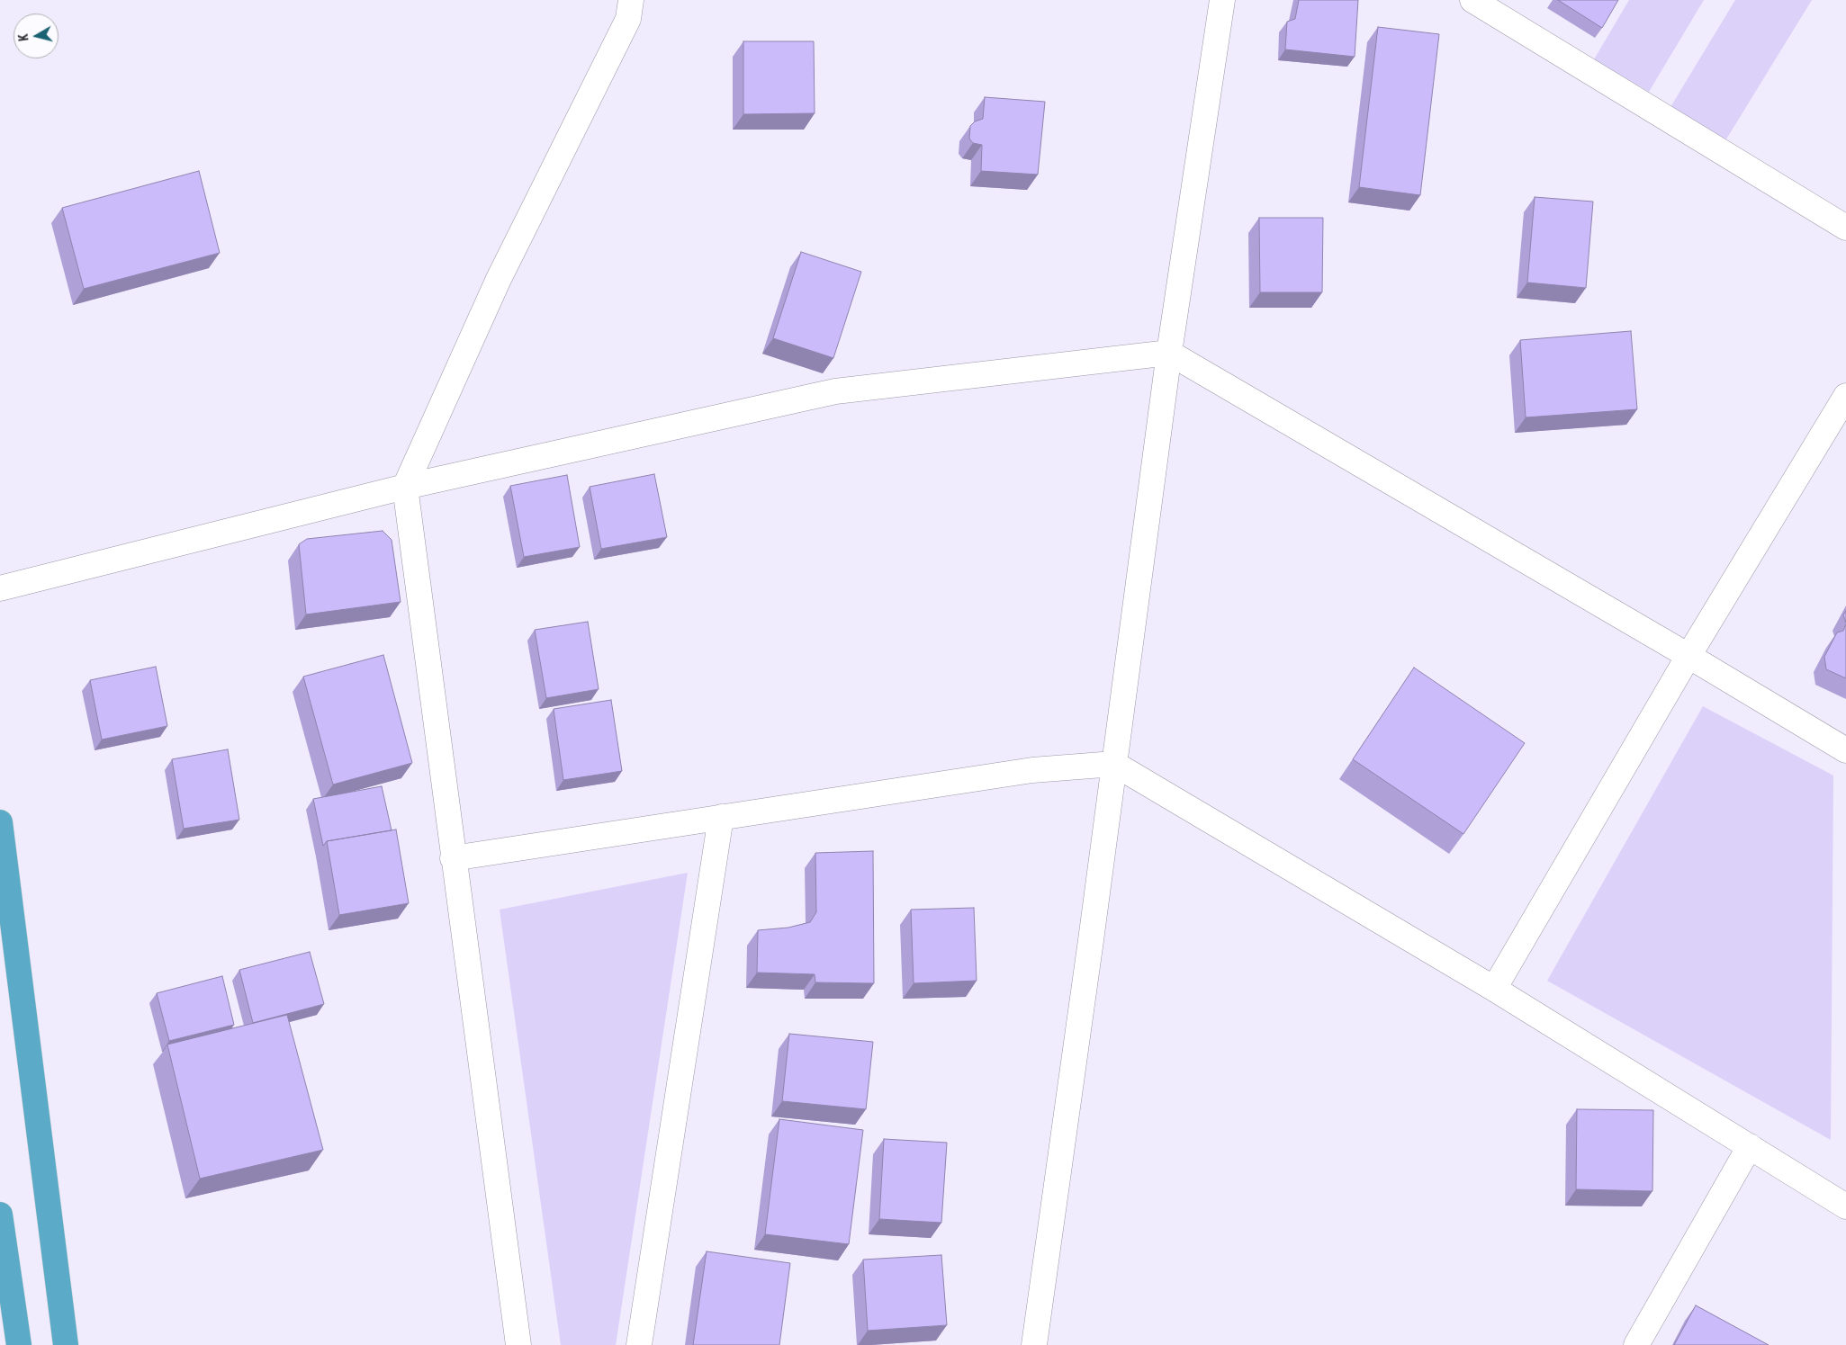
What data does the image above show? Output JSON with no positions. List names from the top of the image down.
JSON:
{
  "north": "left"
}
